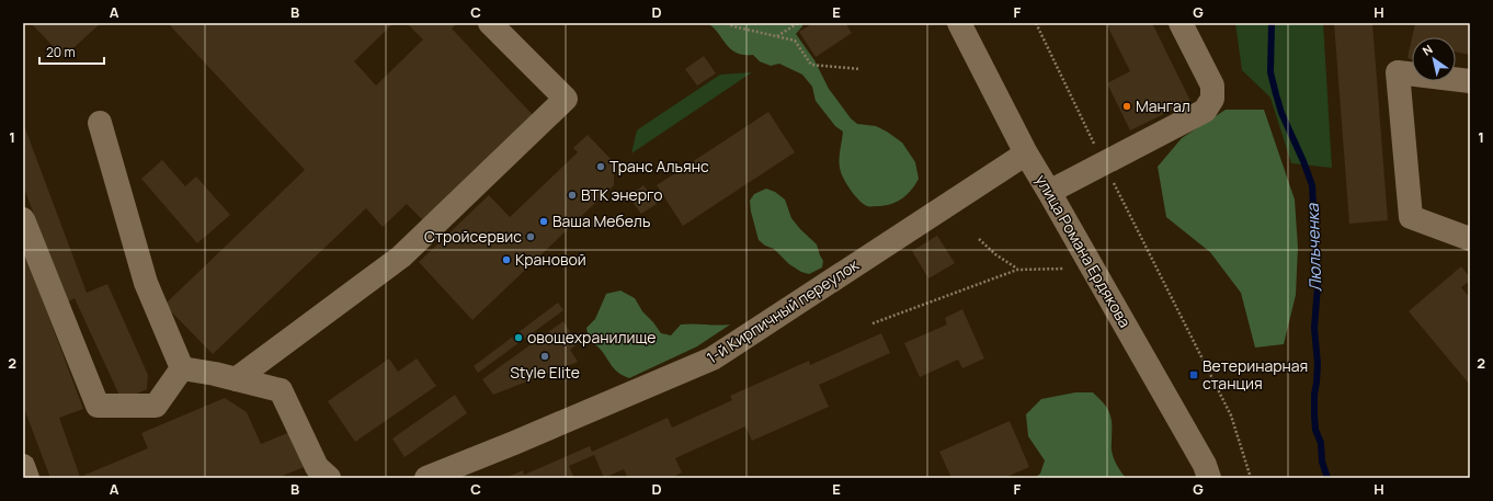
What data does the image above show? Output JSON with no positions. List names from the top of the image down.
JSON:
{
  "streets": {
    "street": ["улица Романа Ердякова", "1-й Кирпичный переулок"]
  },
  "crossings": [
    ["улица Романа Ердякова", "1-й Кирпичный переулок"]
  ],
  "water": ["Люльченка"],
  "places": {
    "other": [
      "Мангал",
      "Транс Альянс",
      "ВТК энерго",
      "Ваша Мебель",
      "Стройсервис",
      "Крановой",
      "овощехранилище",
      "Style Elite"
    ],
    "transit": ["Ветеринарная станция"]
  },
  "scale_bar": "20 m",
  "north": "top left",
  "grid": {
    "columns": [
      "A",
      "B",
      "C",
      "D",
      "E",
      "F",
      "G",
      "H"
    ],
    "rows": ["1", "2"]
  }
}
